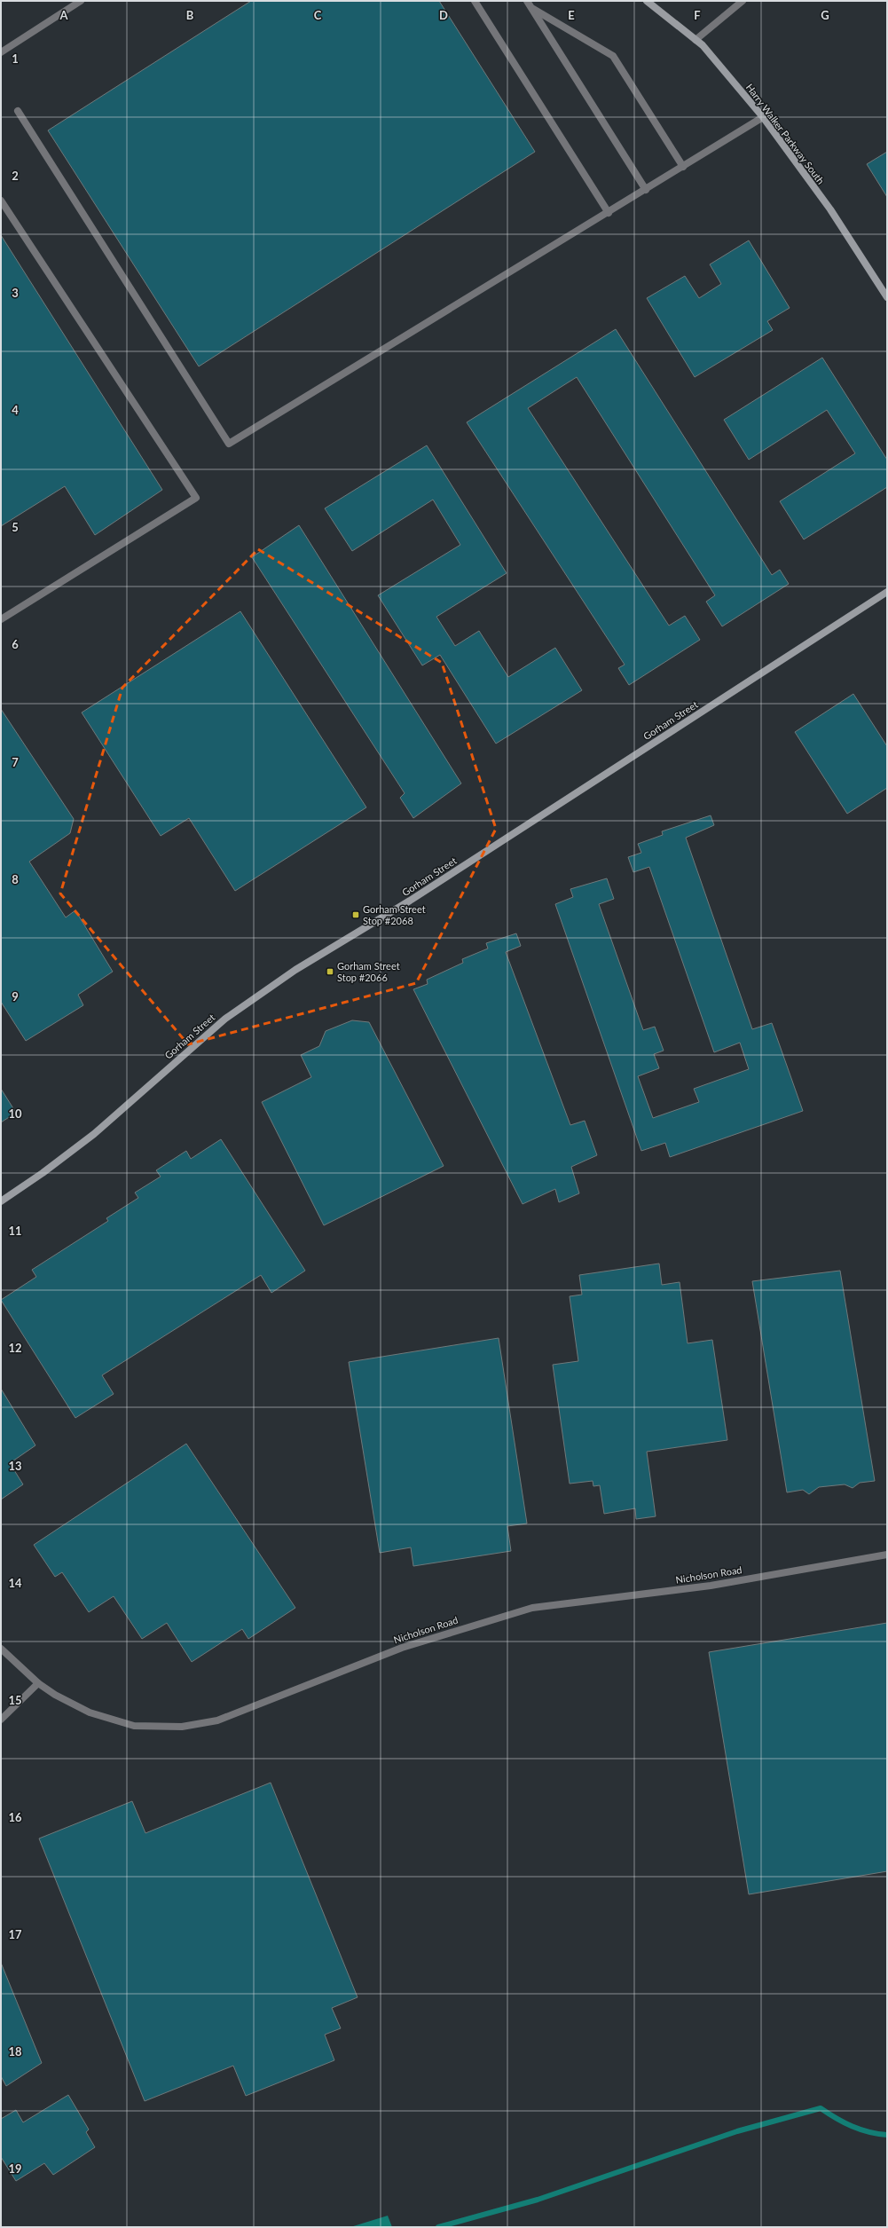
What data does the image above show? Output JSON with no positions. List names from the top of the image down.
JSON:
{
  "streets": {
    "street": ["Harry Walker Parkway South", "Gorham Street", "Nicholson Road"]
  },
  "places": {
    "transit": ["Gorham Street Stop #2068", "Gorham Street Stop #2066"]
  },
  "grid": {
    "columns": [
      "A",
      "B",
      "C",
      "D",
      "E",
      "F",
      "G"
    ],
    "rows": [
      "1",
      "2",
      "3",
      "4",
      "5",
      "6",
      "7",
      "8",
      "9",
      "10",
      "11",
      "12",
      "13",
      "14",
      "15",
      "16",
      "17",
      "18",
      "19"
    ]
  }
}
